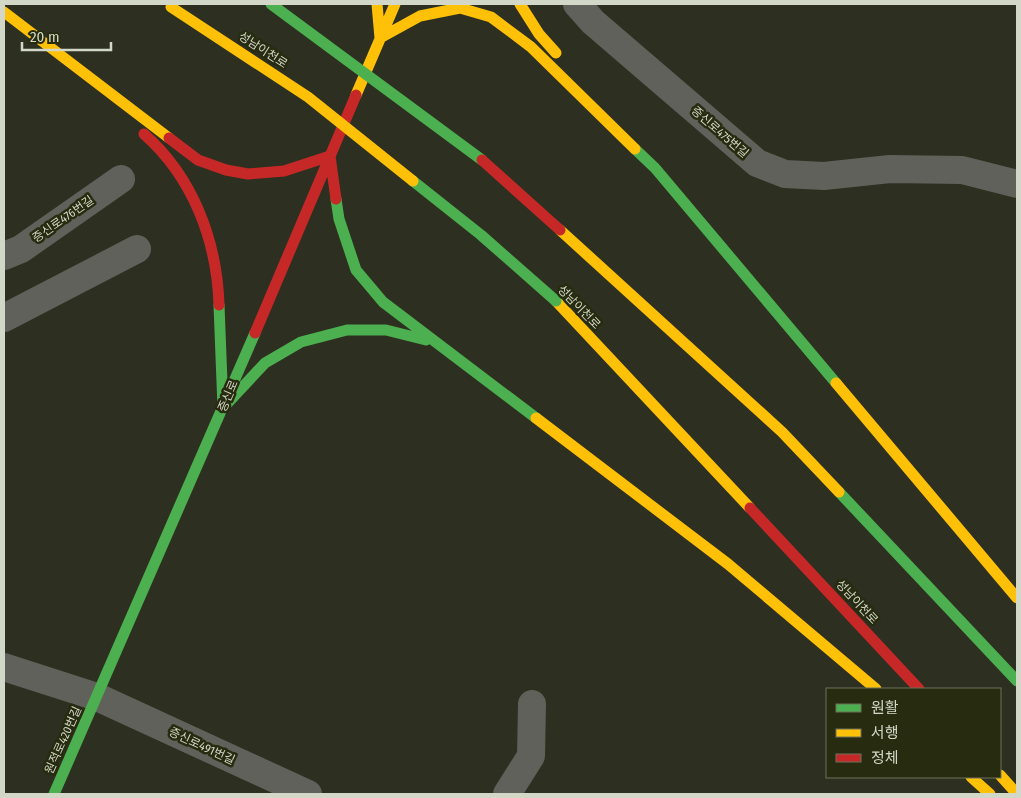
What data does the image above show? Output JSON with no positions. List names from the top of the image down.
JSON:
{
  "streets": {
    "main road": ["성남이천로", "증신로", "원적로420번길"],
    "street": ["증신로475번길", "증신로476번길", "증신로491번길"]
  },
  "crossings": [
    ["증신로", "원적로420번길"],
    ["증신로", "증신로491번길"],
    ["원적로420번길", "증신로491번길"]
  ],
  "legend": ["원활", "서행", "정체"],
  "scale_bar": "20 m"
}
